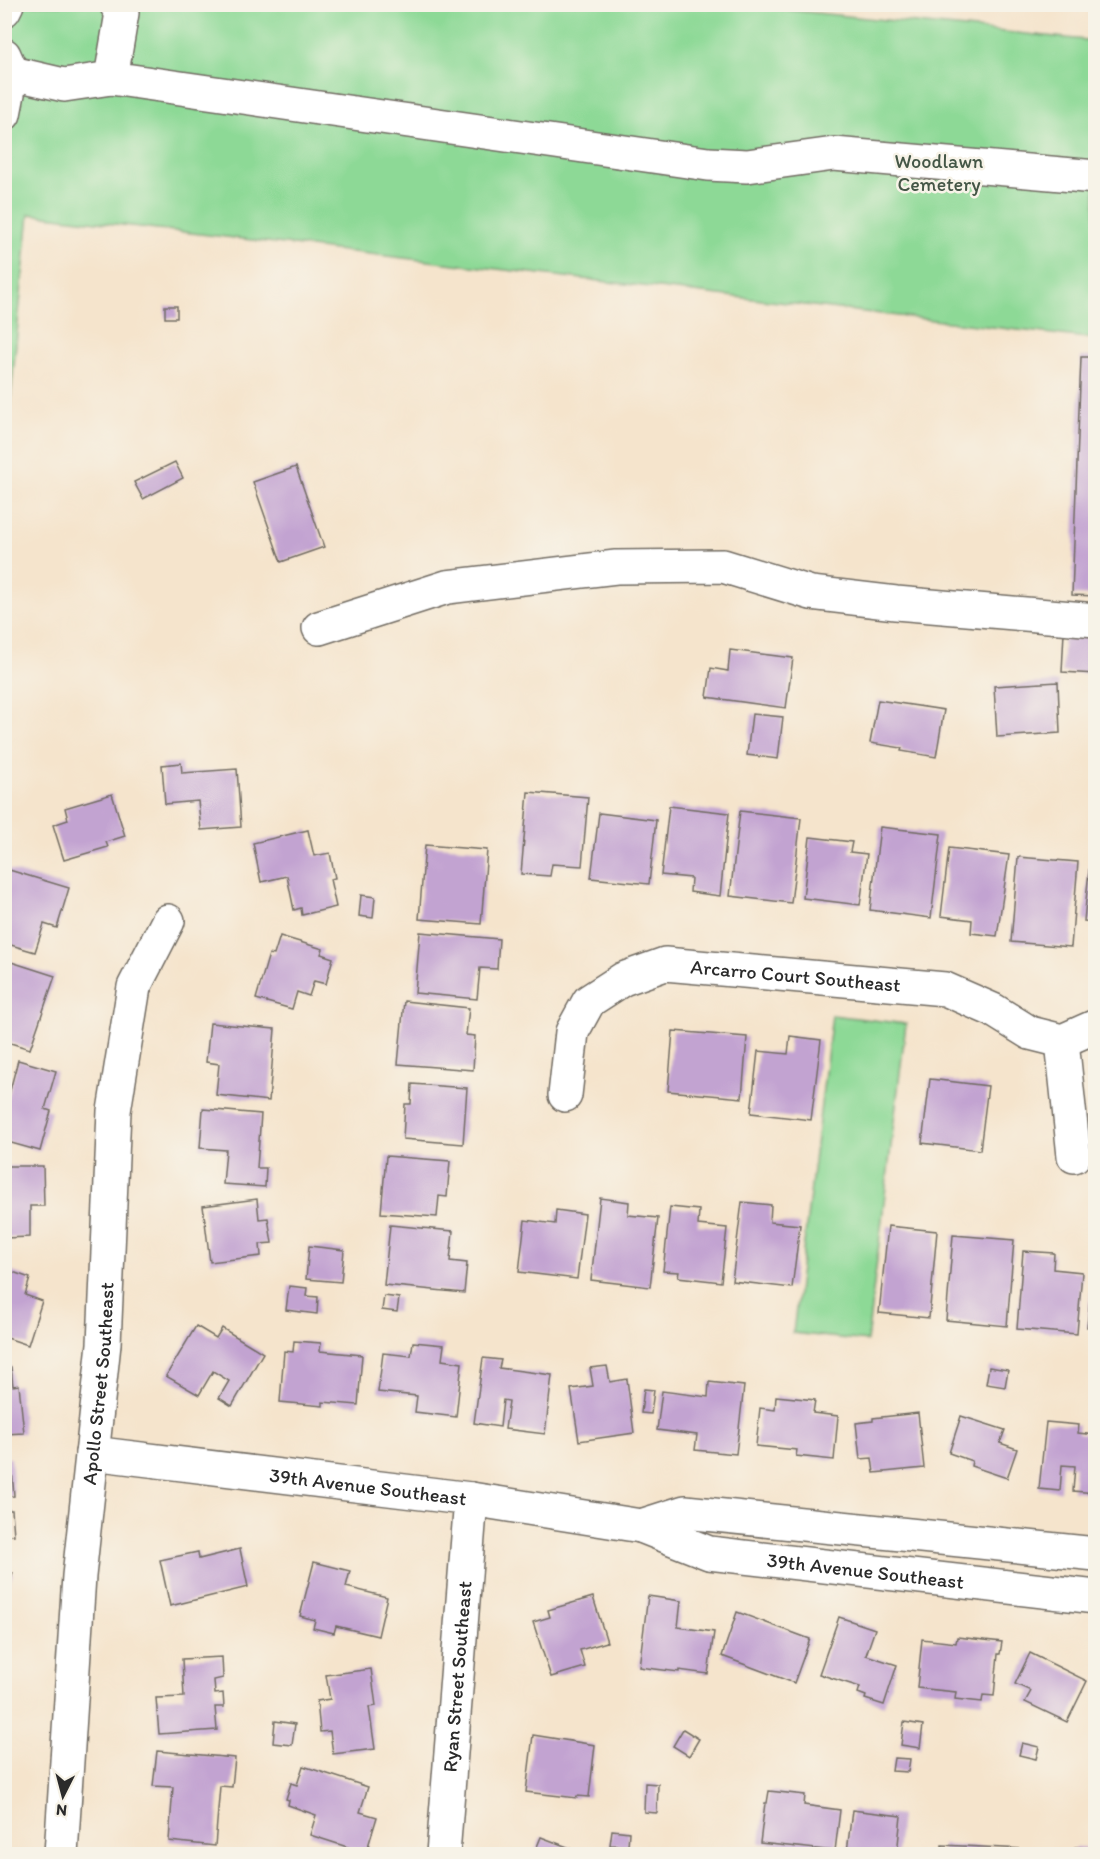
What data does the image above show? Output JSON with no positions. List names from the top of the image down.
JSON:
{
  "streets": {
    "street": [
      "Arcarro Court Southeast",
      "Apollo Street Southeast",
      "39th Avenue Southeast",
      "Ryan Street Southeast"
    ]
  },
  "crossings": [
    ["Apollo Street Southeast", "39th Avenue Southeast"],
    ["39th Avenue Southeast", "Ryan Street Southeast"]
  ],
  "parks": ["Woodlawn Cemetery"],
  "north": "bottom"
}
